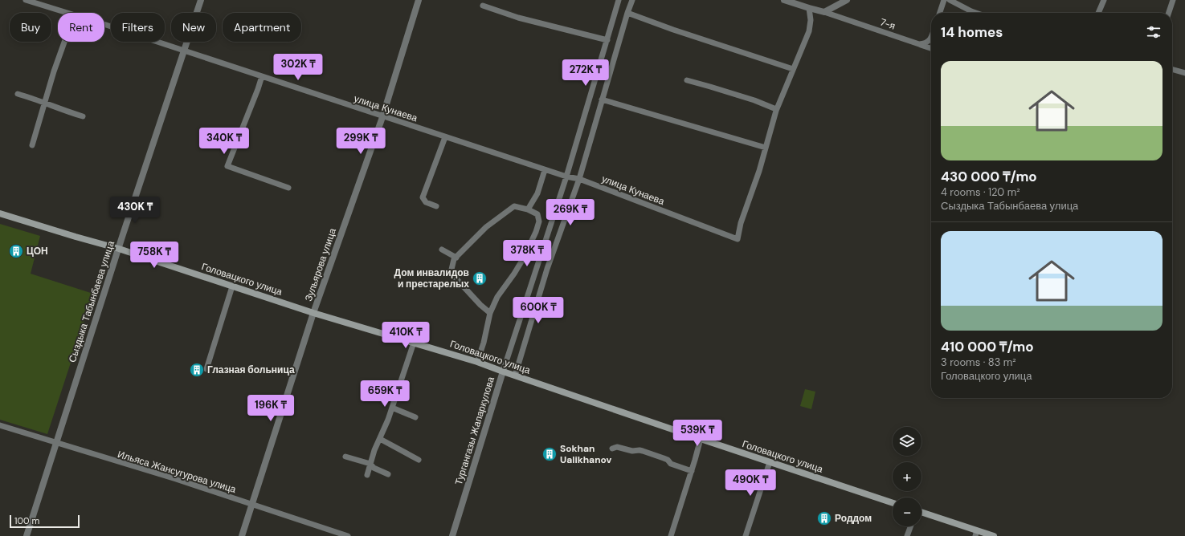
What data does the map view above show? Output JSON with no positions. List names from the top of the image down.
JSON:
{
  "streets": {
    "main road": ["Головацкого улица"],
    "street": [
      "7-я",
      "улица Кунаева",
      "Зульярова улица",
      "Сыздыка Табынбаева улица",
      "Тургангазы Жапаркулова",
      "Ильяса Жансугурова улица"
    ]
  },
  "crossings": [
    ["улица Кунаева", "Зульярова улица"],
    ["улица Кунаева", "Сыздыка Табынбаева улица"],
    ["улица Кунаева", "Тургангазы Жапаркулова"],
    ["Зульярова улица", "Головацкого улица"],
    ["Зульярова улица", "Ильяса Жансугурова улица"],
    ["Головацкого улица", "Сыздыка Табынбаева улица"],
    ["Головацкого улица", "Тургангазы Жапаркулова"],
    ["Сыздыка Табынбаева улица", "Ильяса Жансугурова улица"]
  ],
  "places": {
    "building": [
      "ЦОН",
      "Дом инвалидов и престарелых",
      "Глазная больница",
      "Sokhan Ualikhanov",
      "Роддом"
    ]
  },
  "scale_bar": "100 m",
  "page": {
    "chip": [
      "Buy",
      "Rent",
      "Filters",
      "New",
      "Apartment"
    ],
    "heading": "14 homes",
    "list": [
      {
        "name": "430 000 ₸/mo",
        "note": "4 rooms · 120 m² · Сыздыка Табынбаева улица"
      },
      {
        "name": "410 000 ₸/mo",
        "note": "3 rooms · 83 m² · Головацкого улица"
      }
    ],
    "price": [
      "302K ₸",
      "272K ₸",
      "340K ₸",
      "299K ₸",
      "430K ₸",
      "269K ₸",
      "378K ₸",
      "758K ₸",
      "600K ₸",
      "410K ₸",
      "659K ₸",
      "196K ₸",
      "539K ₸",
      "490K ₸"
    ],
    "map_buttons": ["+", "−"],
    "scale": "100 m"
  }
}
